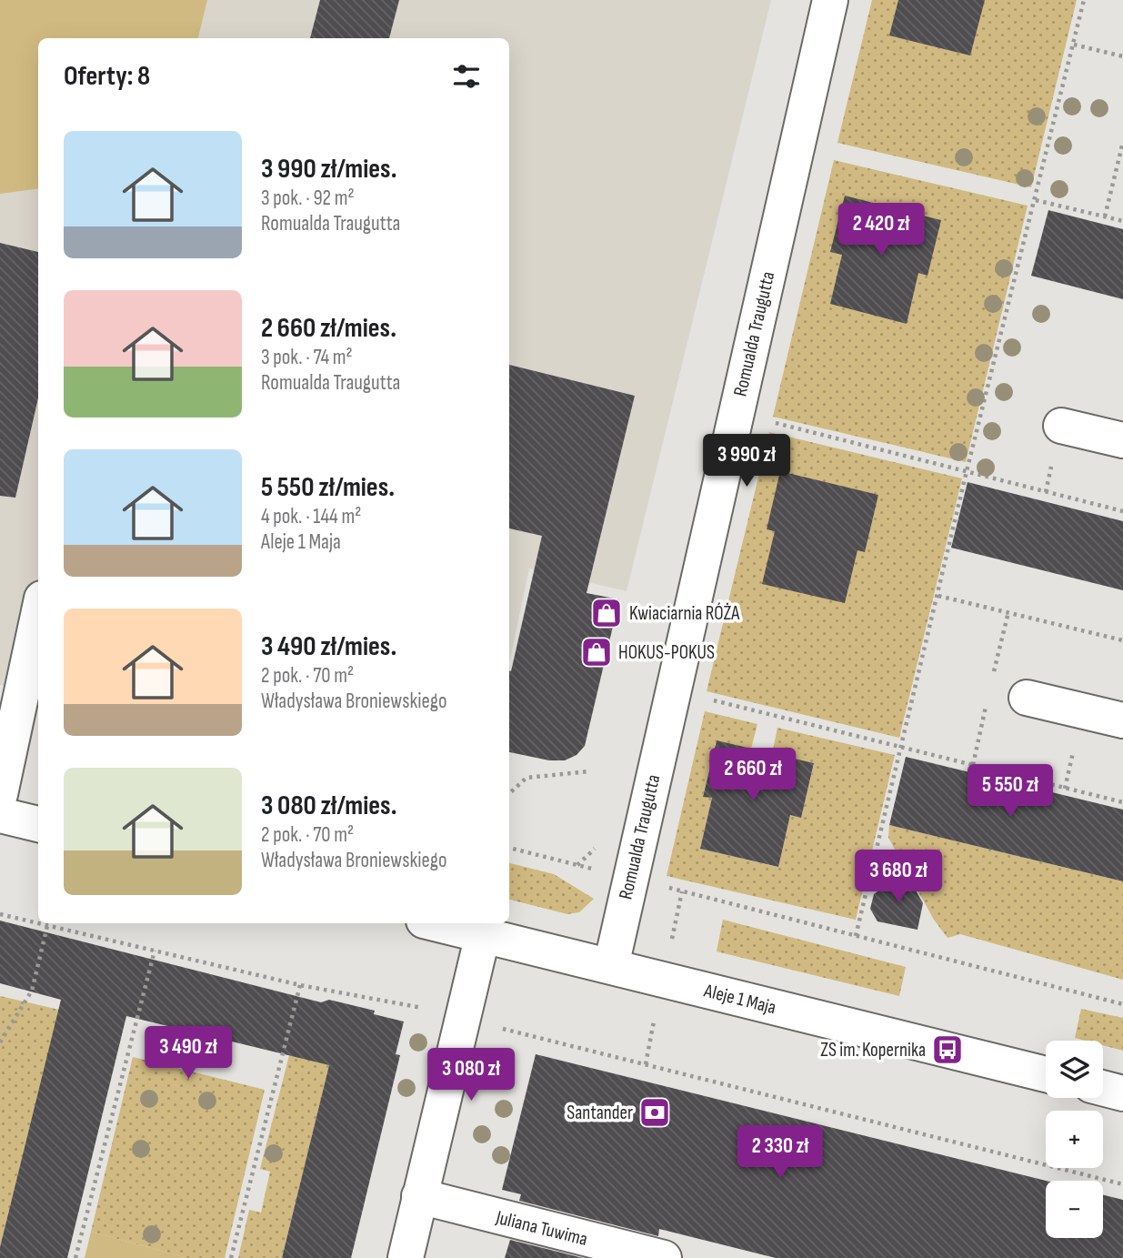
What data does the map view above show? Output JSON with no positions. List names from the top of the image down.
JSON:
{
  "streets": {
    "street": ["Romualda Traugutta", "Aleje 1 Maja", "Juliana Tuwima"]
  },
  "crossings": [
    ["Romualda Traugutta", "Aleje 1 Maja"]
  ],
  "places": {
    "shop": ["Kwiaciarnia RÓŻA", "HOKUS-POKUS"],
    "bus stop": ["ZS im. Kopernika"],
    "bank": ["Santander"]
  },
  "page": {
    "heading": "Oferty: 8",
    "list": [
      {
        "name": "3 990 zł/mies.",
        "note": "3 pok. · 92 m² · Romualda Traugutta"
      },
      {
        "name": "2 660 zł/mies.",
        "note": "3 pok. · 74 m² · Romualda Traugutta"
      },
      {
        "name": "5 550 zł/mies.",
        "note": "4 pok. · 144 m² · Aleje 1 Maja"
      },
      {
        "name": "3 490 zł/mies.",
        "note": "2 pok. · 70 m² · Władysława Broniewskiego"
      },
      {
        "name": "3 080 zł/mies.",
        "note": "2 pok. · 70 m² · Władysława Broniewskiego"
      }
    ],
    "price": [
      "2 420 zł",
      "3 990 zł",
      "2 660 zł",
      "5 550 zł",
      "3 680 zł",
      "3 490 zł",
      "3 080 zł",
      "2 330 zł"
    ],
    "map_buttons": ["+", "−"]
  }
}
